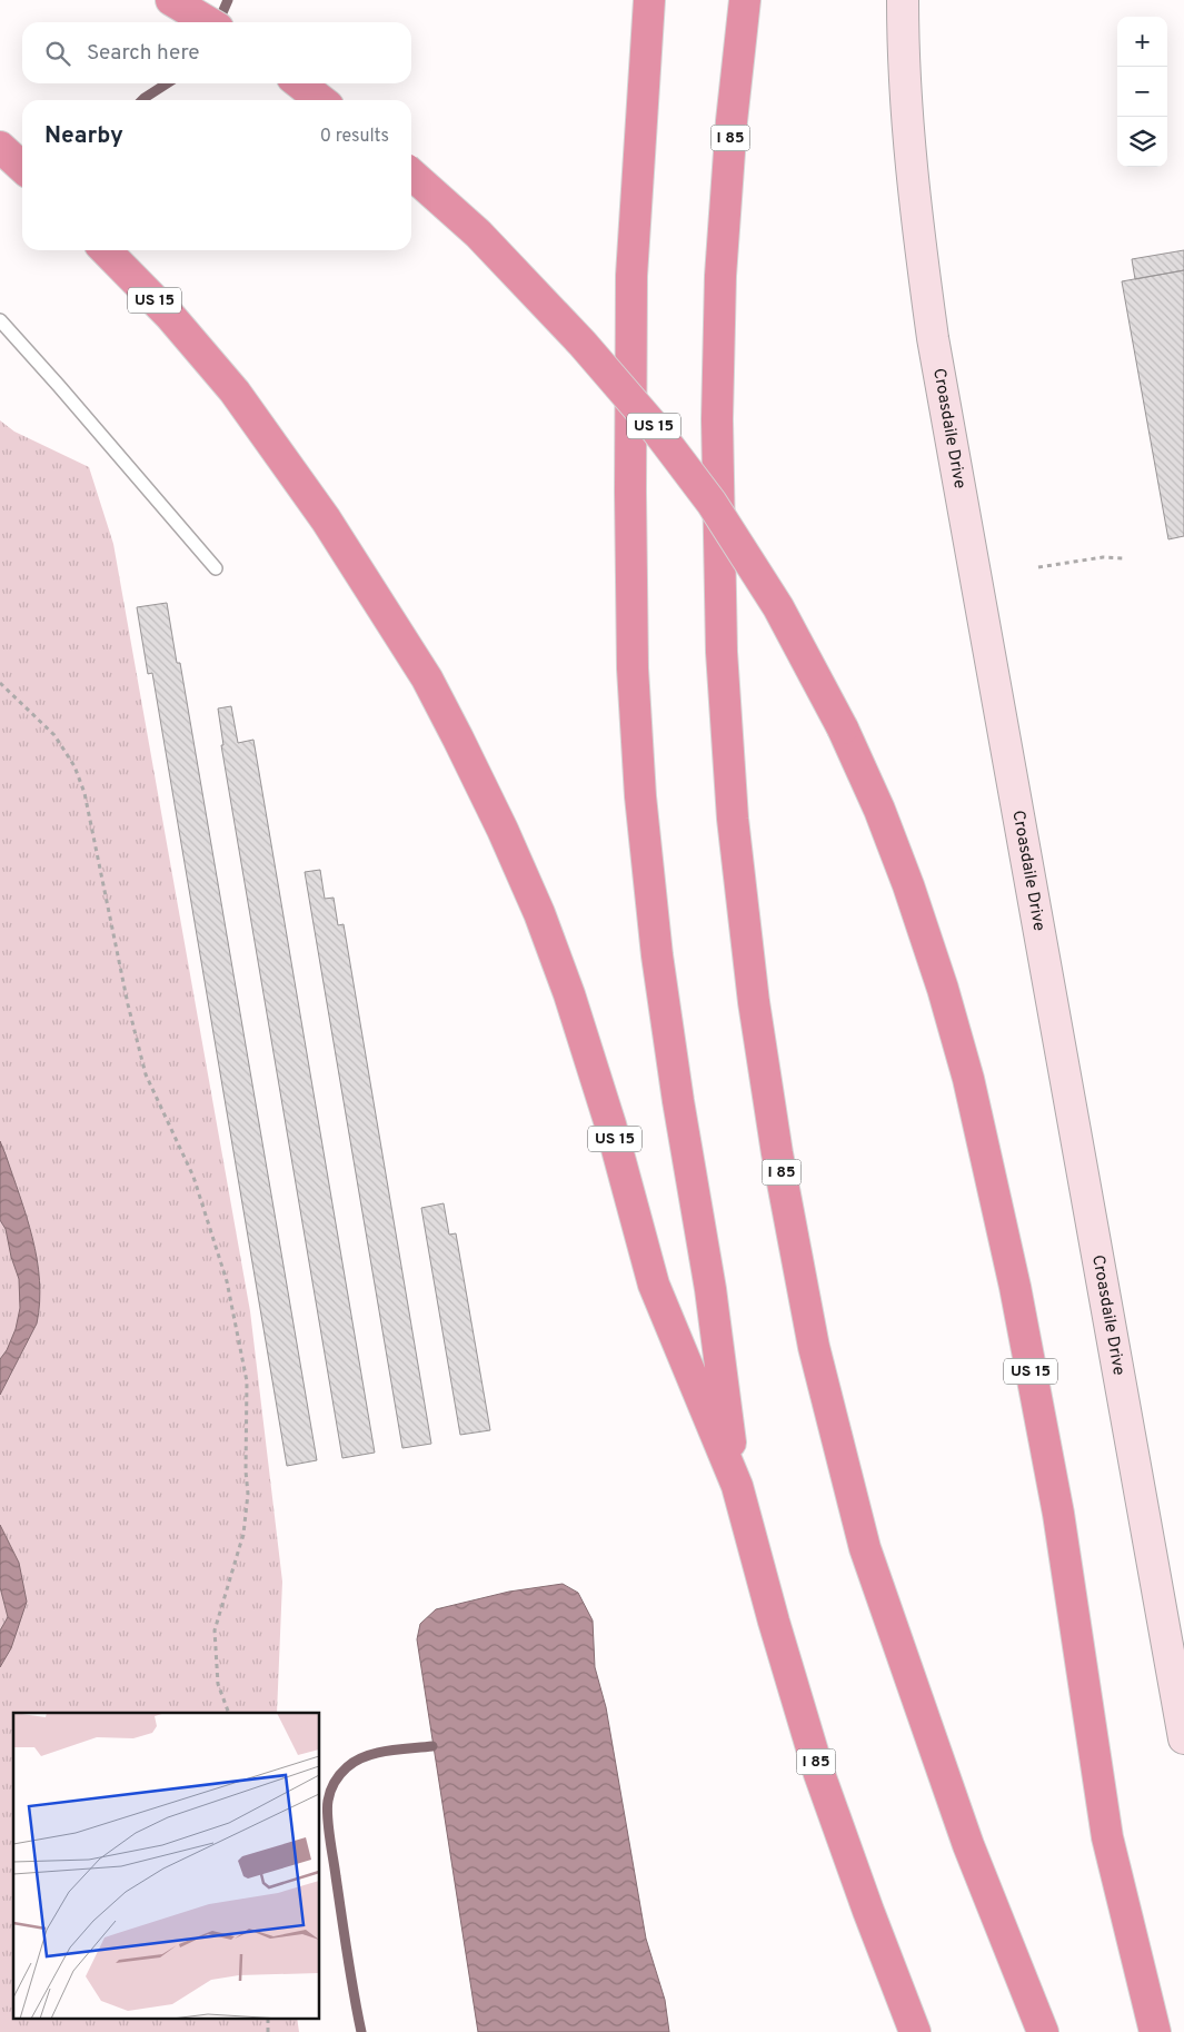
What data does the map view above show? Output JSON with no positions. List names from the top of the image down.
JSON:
{
  "streets": {
    "highway": ["I 85", "US 15"],
    "street": ["Croasdaile Drive"]
  },
  "crossings": [
    ["I 85", "US 15"]
  ],
  "page": {
    "map_buttons": ["+", "−"],
    "search": "Search here",
    "heading": ["Nearby", "0 results"]
  }
}
